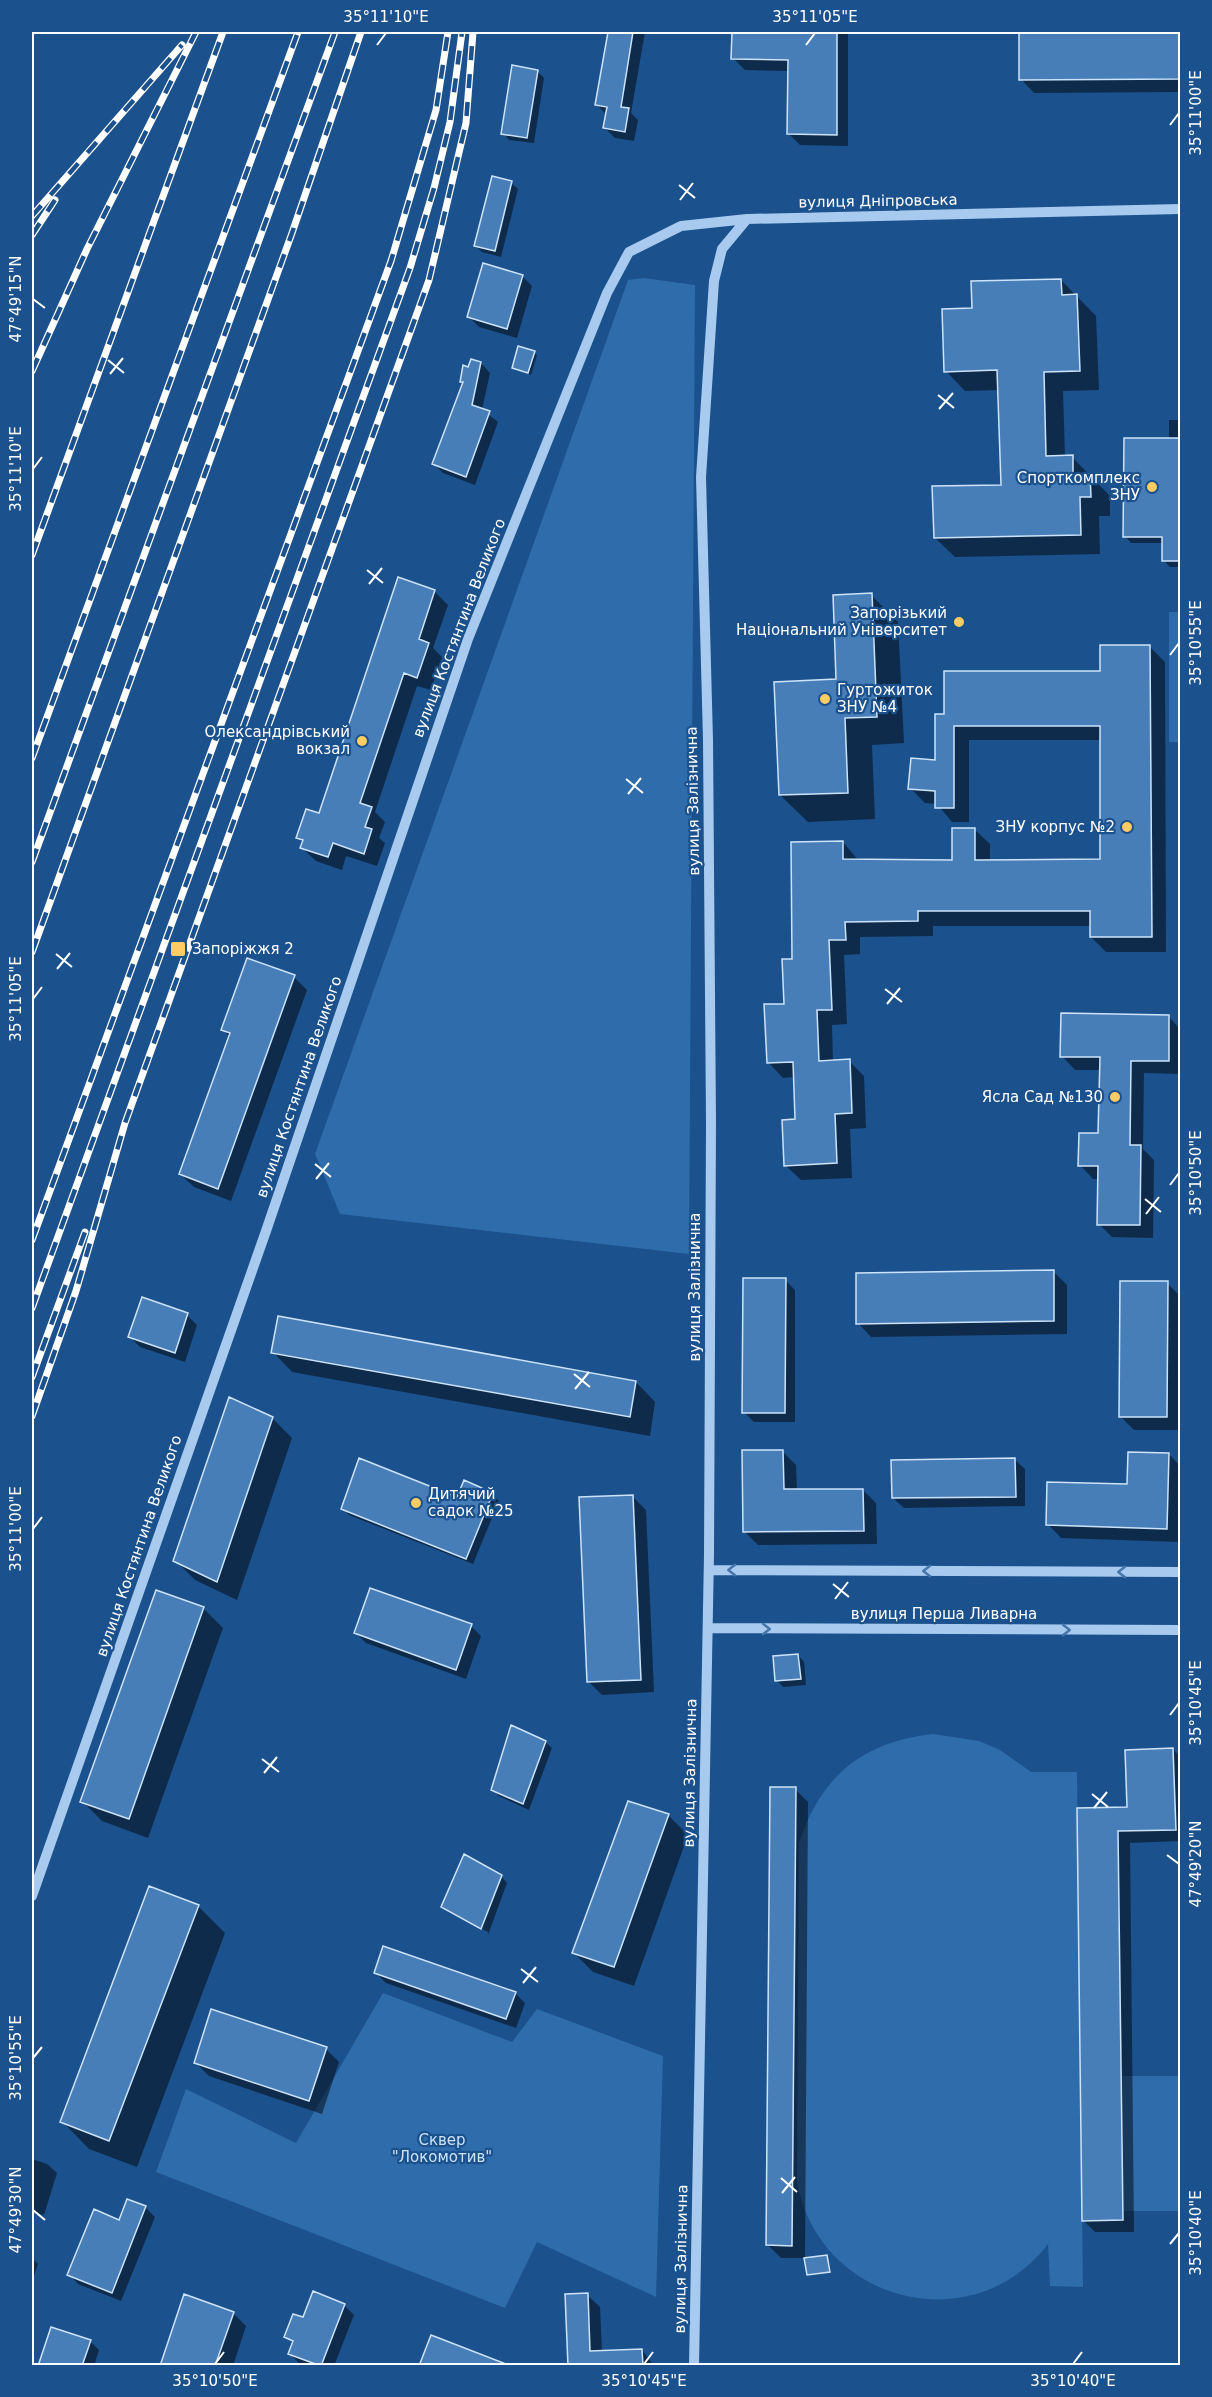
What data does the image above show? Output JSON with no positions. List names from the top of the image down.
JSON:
{
  "streets": {
    "street": [
      "вулиця Дніпровська",
      "вулиця Костянтина Великого",
      "вулиця Залізнична",
      "вулиця Перша Ливарна"
    ]
  },
  "crossings": [
    ["вулиця Дніпровська", "вулиця Костянтина Великого"],
    ["вулиця Дніпровська", "вулиця Залізнична"],
    ["вулиця Залізнична", "вулиця Перша Ливарна"]
  ],
  "parks": ["Сквер \"Локомотив\""],
  "places": {
    "other": [
      "Спорткомплекс ЗНУ",
      "Запорізький Національний Університет",
      "Гуртожиток ЗНУ №4",
      "Олександрівський вокзал",
      "ЗНУ корпус №2",
      "Ясла Сад №130",
      "Дитячий садок №25"
    ],
    "transit": ["Запоріжжя 2"]
  },
  "coordinates": [
    "35°11'10\"E",
    "35°11'05\"E",
    "35°11'00\"E",
    "47°49'15\"N",
    "35°10'55\"E",
    "35°10'50\"E",
    "35°10'45\"E",
    "47°49'20\"N",
    "47°49'30\"N",
    "35°10'40\"E"
  ]
}
